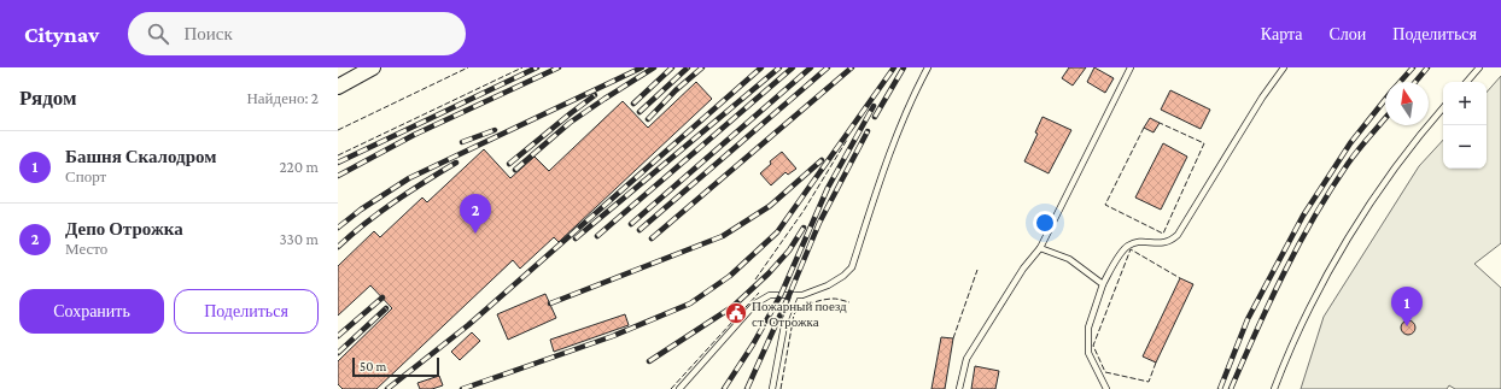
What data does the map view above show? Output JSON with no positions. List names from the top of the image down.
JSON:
{
  "places": {
    "public building": ["Пожарный поезд ст. Отрожка"]
  },
  "scale_bar": "50 m",
  "north": "top",
  "page": {
    "header": "Citynav",
    "search": "Поиск",
    "nav": ["Карта", "Слои", "Поделиться"],
    "heading": ["Рядом", "Найдено: 2"],
    "map_buttons": ["+", "−"],
    "list": [
      {
        "mark": "1",
        "name": "Башня Скалодром",
        "note": "Спорт",
        "value": "220 m"
      },
      {
        "mark": "2",
        "name": "Депо Отрожка",
        "note": "Место",
        "value": "330 m"
      }
    ],
    "pins": ["2", "1"],
    "buttons": ["Сохранить", "Поделиться"],
    "scale": "50 m"
  }
}
